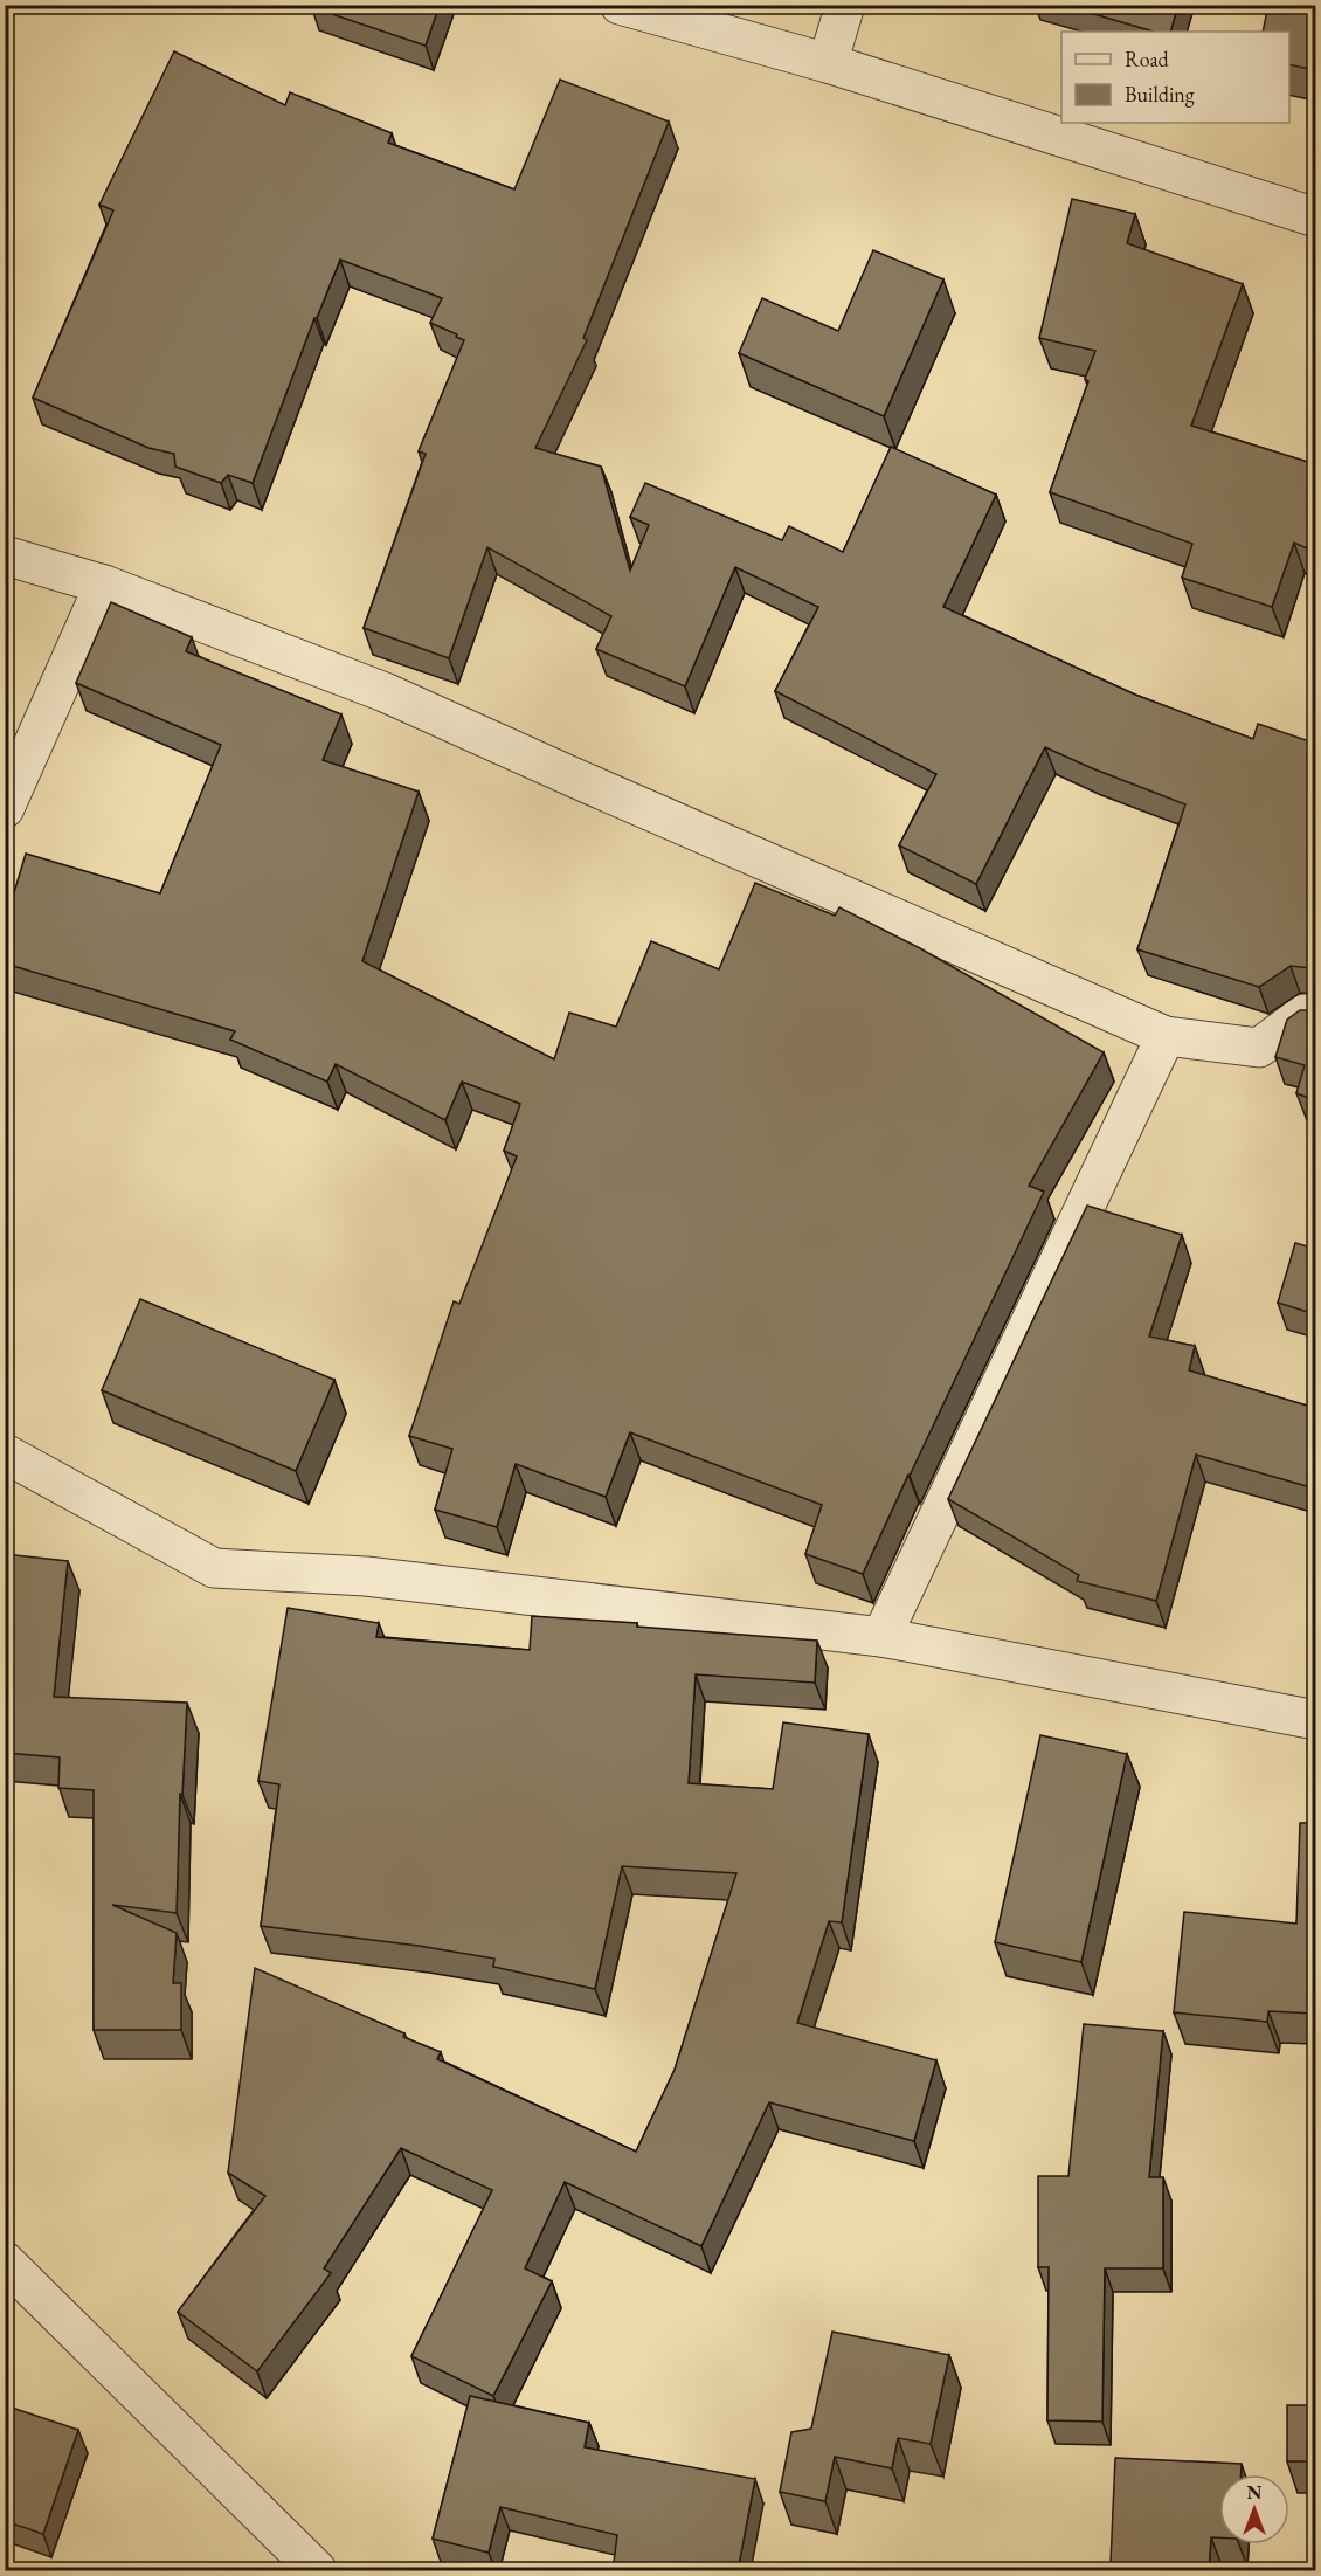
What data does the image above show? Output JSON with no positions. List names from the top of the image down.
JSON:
{
  "legend": ["Road", "Building"],
  "north": "top"
}
